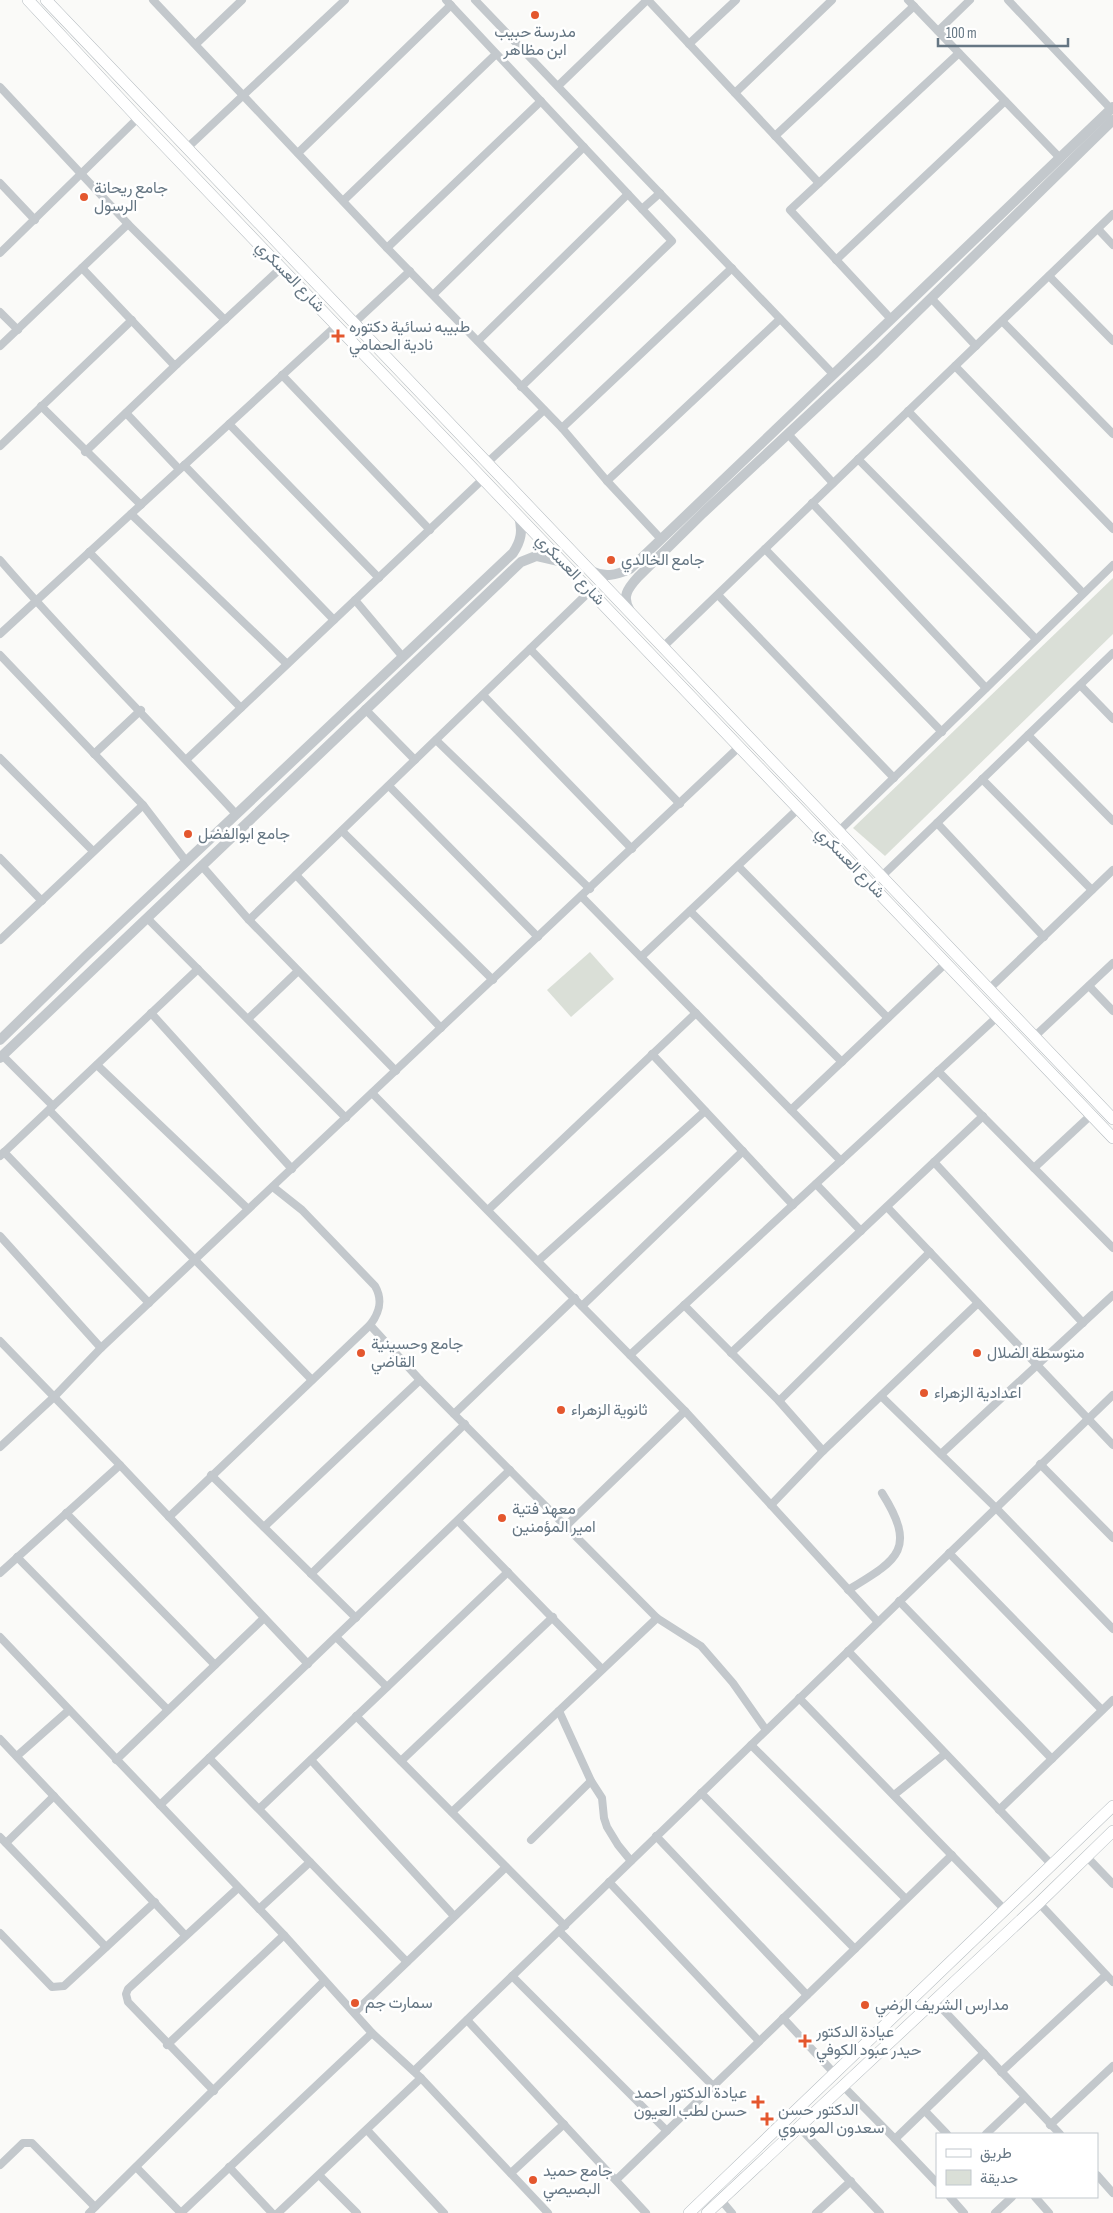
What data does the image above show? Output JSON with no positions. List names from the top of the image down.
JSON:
{
  "streets": {
    "main road": ["شارع العسكري"]
  },
  "places": {
    "other": [
      "مدرسة حبيب ابن مظاهر",
      "جامع ريحانة الرسول",
      "جامع الخالدي",
      "جامع ابوالفضل",
      "جامع وحسينية القاضي",
      "متوسطة الضلال",
      "اعدادية الزهراء",
      "ثانوية الزهراء",
      "معهد فتية امير المؤمنين",
      "سمارت جم",
      "مدارس الشريف الرضي",
      "جامع حميد البصيصي"
    ],
    "health": [
      "طبيبه نسائية دكتوره نادية الحمامي",
      "عيادة الدكتور حيدر عبود الكوفي",
      "عيادة الدكتور احمد حسن لطب العيون",
      "الدكتور حسن سعدون الموسوي"
    ]
  },
  "legend": ["طريق", "حديقة"],
  "scale_bar": "100 m"
}
